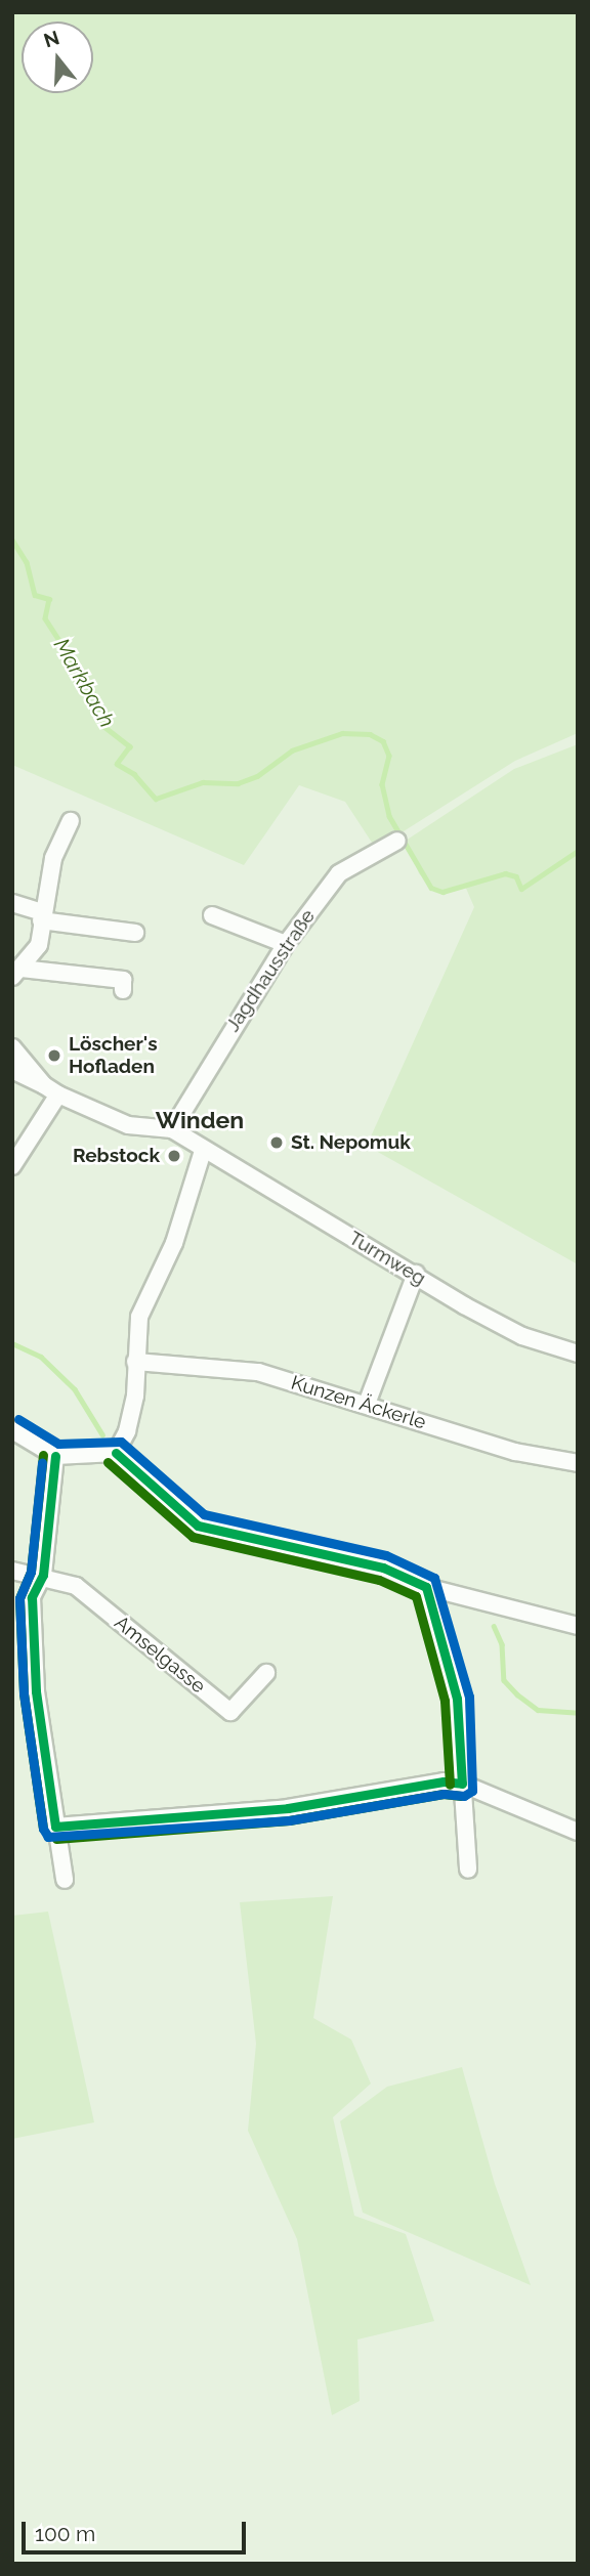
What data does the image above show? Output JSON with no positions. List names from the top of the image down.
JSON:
{
  "streets": {
    "street": [
      "Jagdhausstraße",
      "Turmweg",
      "Kunzen Äckerle",
      "Amselgasse"
    ]
  },
  "crossings": [
    ["Jagdhausstraße", "Turmweg"]
  ],
  "districts": ["Winden"],
  "water": ["Markbach"],
  "places": ["Löscher's Hofladen", "St. Nepomuk", "Rebstock"],
  "scale_bar": "100 m",
  "north": "top"
}
